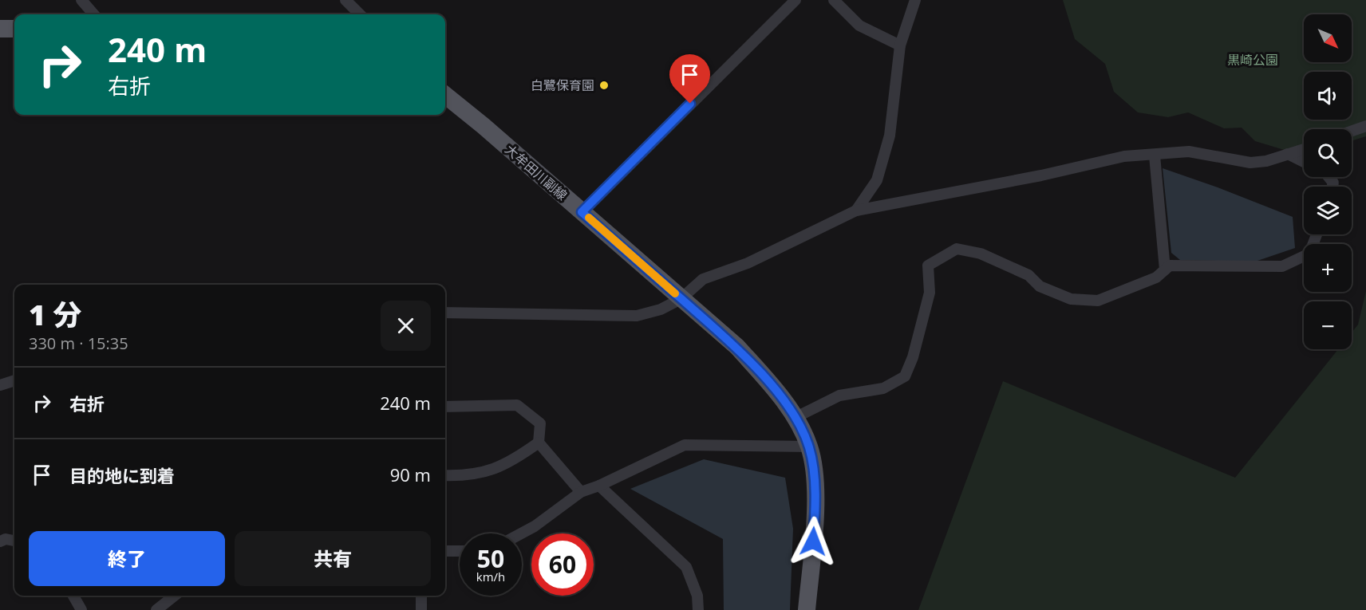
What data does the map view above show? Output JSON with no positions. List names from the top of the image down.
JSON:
{
  "streets": {
    "main road": ["大牟田川副線"]
  },
  "parks": ["黒崎公園"],
  "places": ["白鷺保育園"],
  "north": "bottom right",
  "page": {
    "map_buttons": ["+", "−"],
    "turn": ["240 m", "右折"],
    "heading": ["1 分", "330 m · 15:35"],
    "list": [
      {
        "name": "右折",
        "value": "240 m"
      },
      {
        "name": "目的地に到着",
        "value": "90 m"
      }
    ],
    "buttons": ["終了", "共有"],
    "speed": "50 km/h",
    "limit": "60"
  }
}
